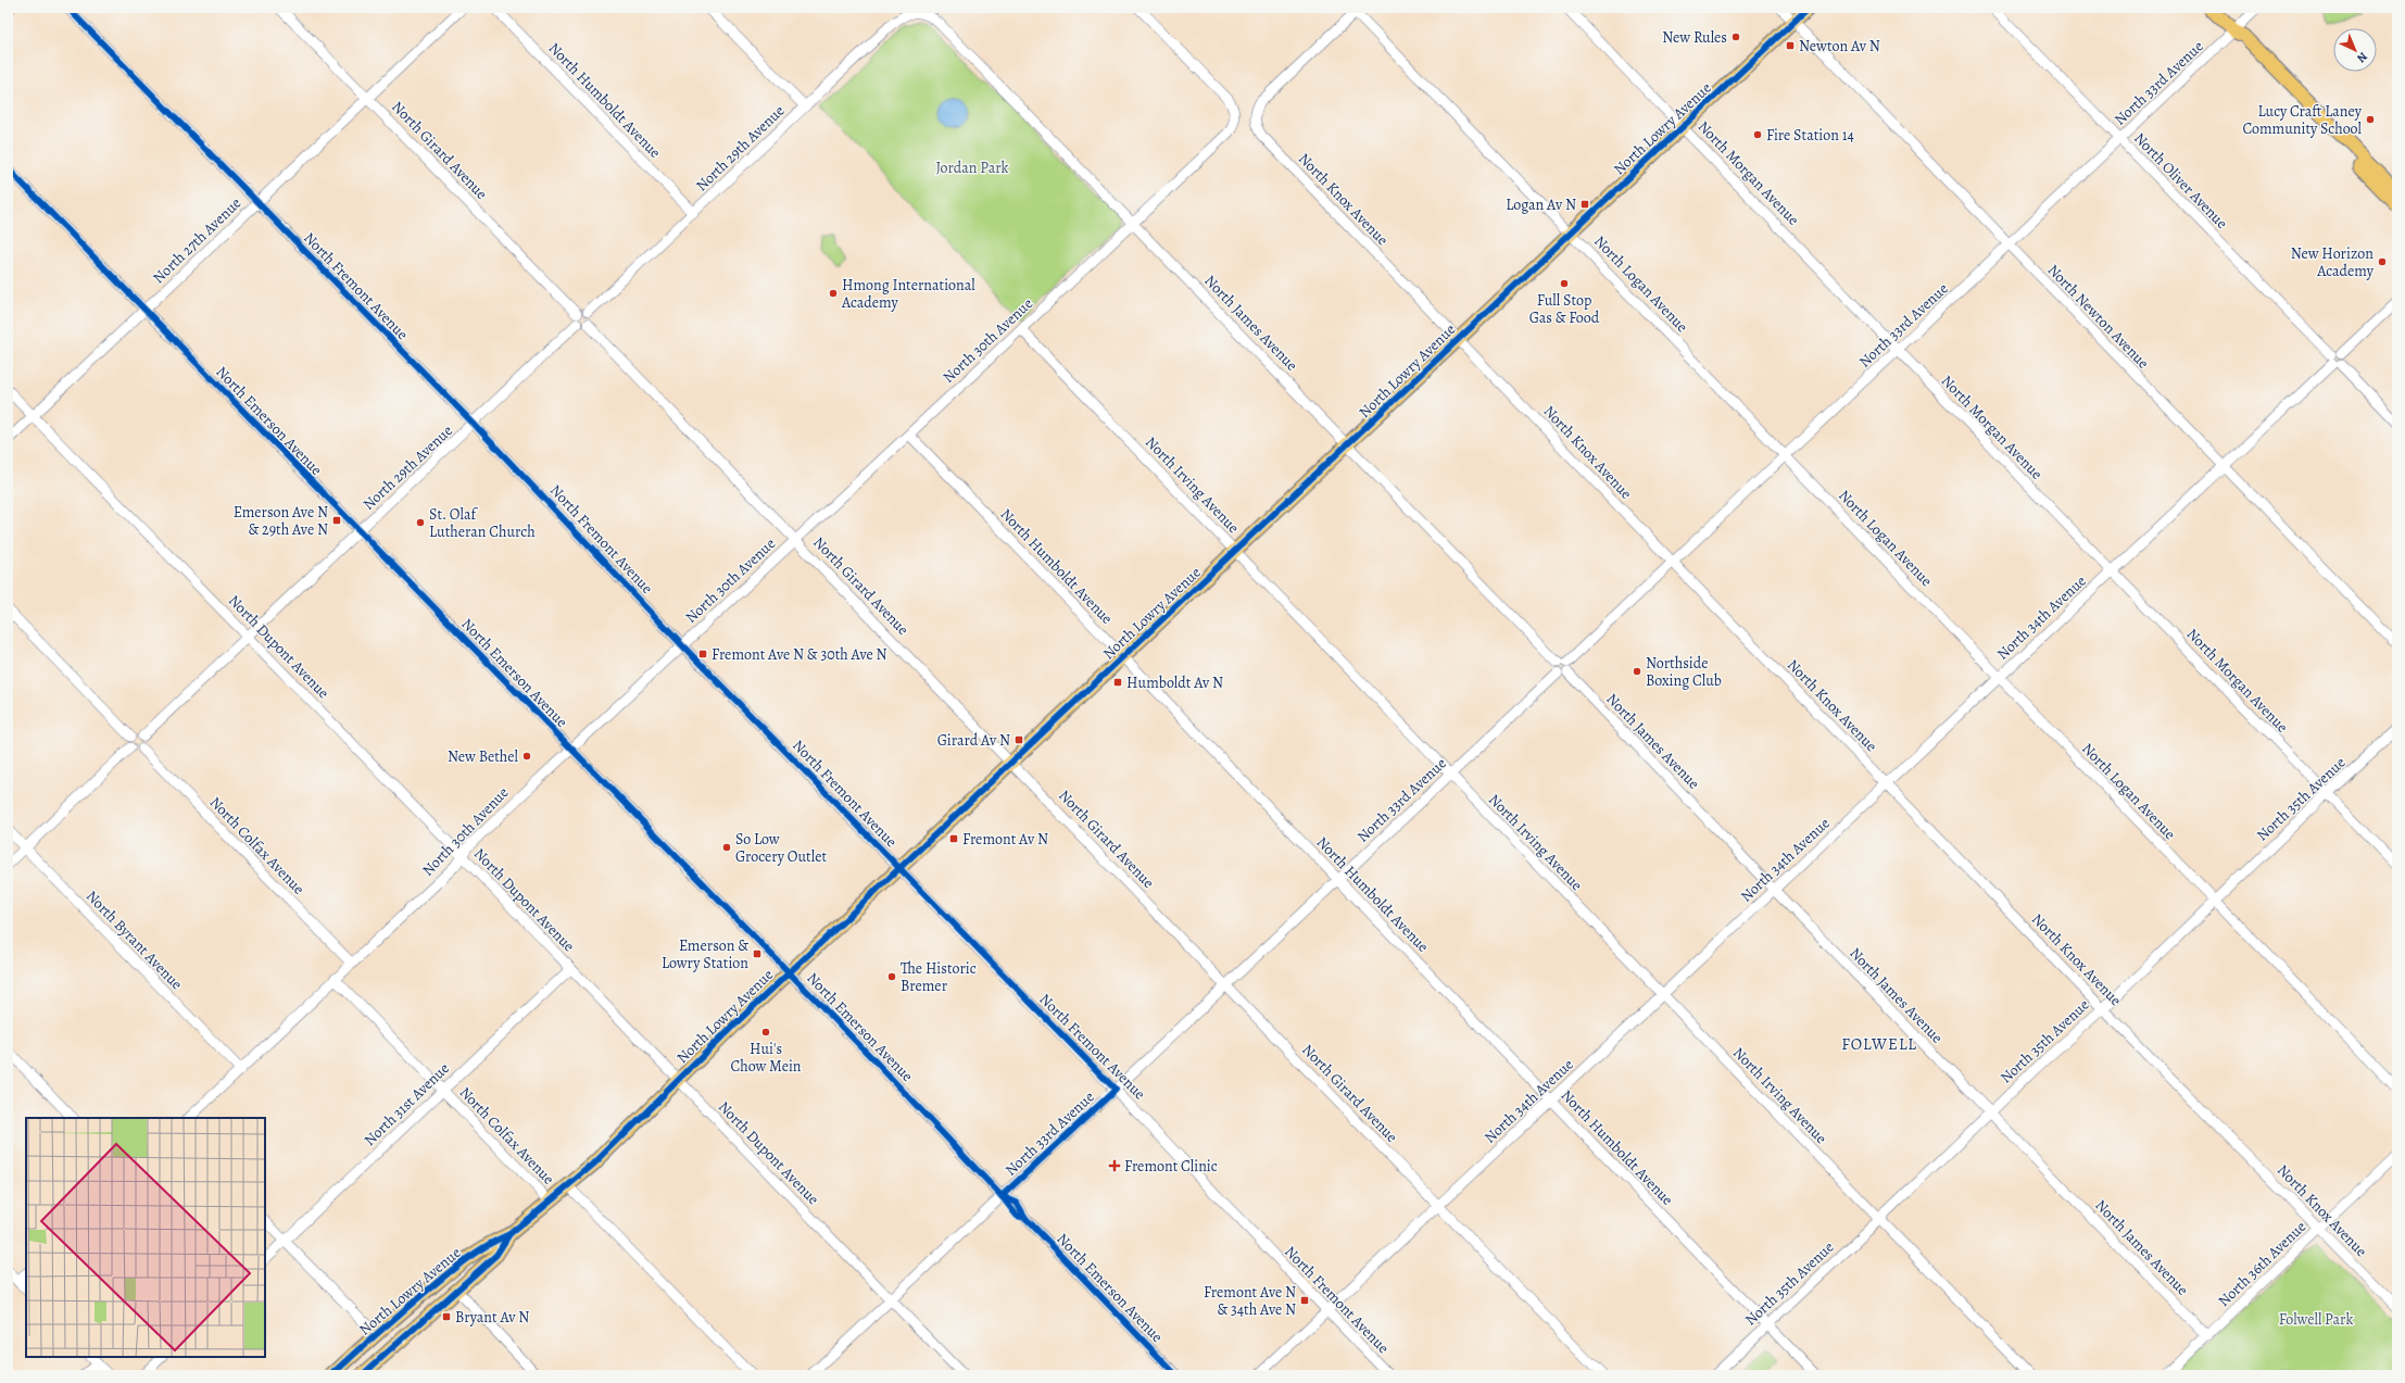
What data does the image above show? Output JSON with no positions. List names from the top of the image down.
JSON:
{
  "streets": {
    "main road": ["North Lowry Avenue"],
    "street": [
      "North 33rd Avenue",
      "North Humboldt Avenue",
      "North 29th Avenue",
      "North Girard Avenue",
      "North Morgan Avenue",
      "North Oliver Avenue",
      "North Knox Avenue",
      "North 27th Avenue",
      "North Logan Avenue",
      "North Fremont Avenue",
      "North Newton Avenue",
      "North James Avenue",
      "North 30th Avenue",
      "North Emerson Avenue",
      "North Irving Avenue",
      "North 34th Avenue",
      "North Dupont Avenue",
      "North 35th Avenue",
      "North Colfax Avenue",
      "North Byrant Avenue",
      "North 31st Avenue",
      "North 36th Avenue"
    ]
  },
  "crossings": [
    ["North 33rd Avenue", "North Humboldt Avenue"],
    ["North 33rd Avenue", "North Girard Avenue"],
    ["North 33rd Avenue", "North Morgan Avenue"],
    ["North 33rd Avenue", "North Oliver Avenue"],
    ["North 33rd Avenue", "North Knox Avenue"],
    ["North 33rd Avenue", "North Logan Avenue"],
    ["North 33rd Avenue", "North Fremont Avenue"],
    ["North 33rd Avenue", "North Newton Avenue"],
    ["North 33rd Avenue", "North James Avenue"],
    ["North 33rd Avenue", "North Emerson Avenue"],
    ["North 33rd Avenue", "North Irving Avenue"],
    ["North 33rd Avenue", "North Dupont Avenue"],
    ["North Humboldt Avenue", "North Lowry Avenue"],
    ["North Humboldt Avenue", "North 29th Avenue"],
    ["North Humboldt Avenue", "North 30th Avenue"],
    ["North Humboldt Avenue", "North 34th Avenue"],
    ["North Humboldt Avenue", "North 35th Avenue"],
    ["North Lowry Avenue", "North Girard Avenue"],
    ["North Lowry Avenue", "North Morgan Avenue"],
    ["North Lowry Avenue", "North Knox Avenue"],
    ["North Lowry Avenue", "North Logan Avenue"],
    ["North Lowry Avenue", "North Fremont Avenue"],
    ["North Lowry Avenue", "North Newton Avenue"],
    ["North Lowry Avenue", "North James Avenue"],
    ["North Lowry Avenue", "North Emerson Avenue"],
    ["North Lowry Avenue", "North Irving Avenue"],
    ["North Lowry Avenue", "North Dupont Avenue"],
    ["North Lowry Avenue", "North Colfax Avenue"],
    ["North 29th Avenue", "North Girard Avenue"],
    ["North 29th Avenue", "North Fremont Avenue"],
    ["North 29th Avenue", "North James Avenue"],
    ["North 29th Avenue", "North Emerson Avenue"],
    ["North 29th Avenue", "North Dupont Avenue"],
    ["North 29th Avenue", "North Colfax Avenue"],
    ["North Girard Avenue", "North 27th Avenue"],
    ["North Girard Avenue", "North 30th Avenue"],
    ["North Girard Avenue", "North 34th Avenue"],
    ["North Morgan Avenue", "North 34th Avenue"],
    ["North Morgan Avenue", "North 35th Avenue"],
    ["North Oliver Avenue", "North 34th Avenue"],
    ["North Knox Avenue", "North Logan Avenue"],
    ["North Knox Avenue", "North 34th Avenue"],
    ["North Knox Avenue", "North 35th Avenue"],
    ["North Knox Avenue", "North 36th Avenue"],
    ["North 27th Avenue", "North Fremont Avenue"],
    ["North 27th Avenue", "North Emerson Avenue"],
    ["North 27th Avenue", "North Dupont Avenue"],
    ["North Logan Avenue", "North 34th Avenue"],
    ["North Logan Avenue", "North 35th Avenue"],
    ["North Fremont Avenue", "North 30th Avenue"],
    ["North Fremont Avenue", "North 34th Avenue"],
    ["North Newton Avenue", "North 34th Avenue"],
    ["North James Avenue", "North 30th Avenue"],
    ["North James Avenue", "North 34th Avenue"],
    ["North James Avenue", "North 35th Avenue"],
    ["North James Avenue", "North 36th Avenue"],
    ["North 30th Avenue", "North Emerson Avenue"],
    ["North 30th Avenue", "North Irving Avenue"],
    ["North 30th Avenue", "North Dupont Avenue"],
    ["North 30th Avenue", "North Colfax Avenue"],
    ["North 30th Avenue", "North Byrant Avenue"],
    ["North Irving Avenue", "North 34th Avenue"],
    ["North Irving Avenue", "North 35th Avenue"],
    ["North Dupont Avenue", "North 31st Avenue"],
    ["North Colfax Avenue", "North 31st Avenue"]
  ],
  "districts": ["FOLWELL"],
  "parks": ["Jordan Park", "Folwell Park"],
  "places": {
    "other": [
      "New Rules",
      "Lucy Craft Laney Community School",
      "Fire Station 14",
      "New Horizon Academy",
      "Full Stop Gas & Food",
      "Hmong International Academy",
      "St. Olaf Lutheran Church",
      "Northside Boxing Club",
      "New Bethel",
      "So Low Grocery Outlet",
      "The Historic Bremer",
      "Hui's Chow Mein"
    ],
    "transit": [
      "Newton Av N",
      "Logan Av N",
      "Emerson Ave N & 29th Ave N",
      "Fremont Ave N & 30th Ave N",
      "Humboldt Av N",
      "Girard Av N",
      "Fremont Av N",
      "Emerson & Lowry Station",
      "Fremont Ave N & 34th Ave N",
      "Bryant Av N"
    ],
    "health": ["Fremont Clinic"]
  },
  "north": "bottom right"
}
